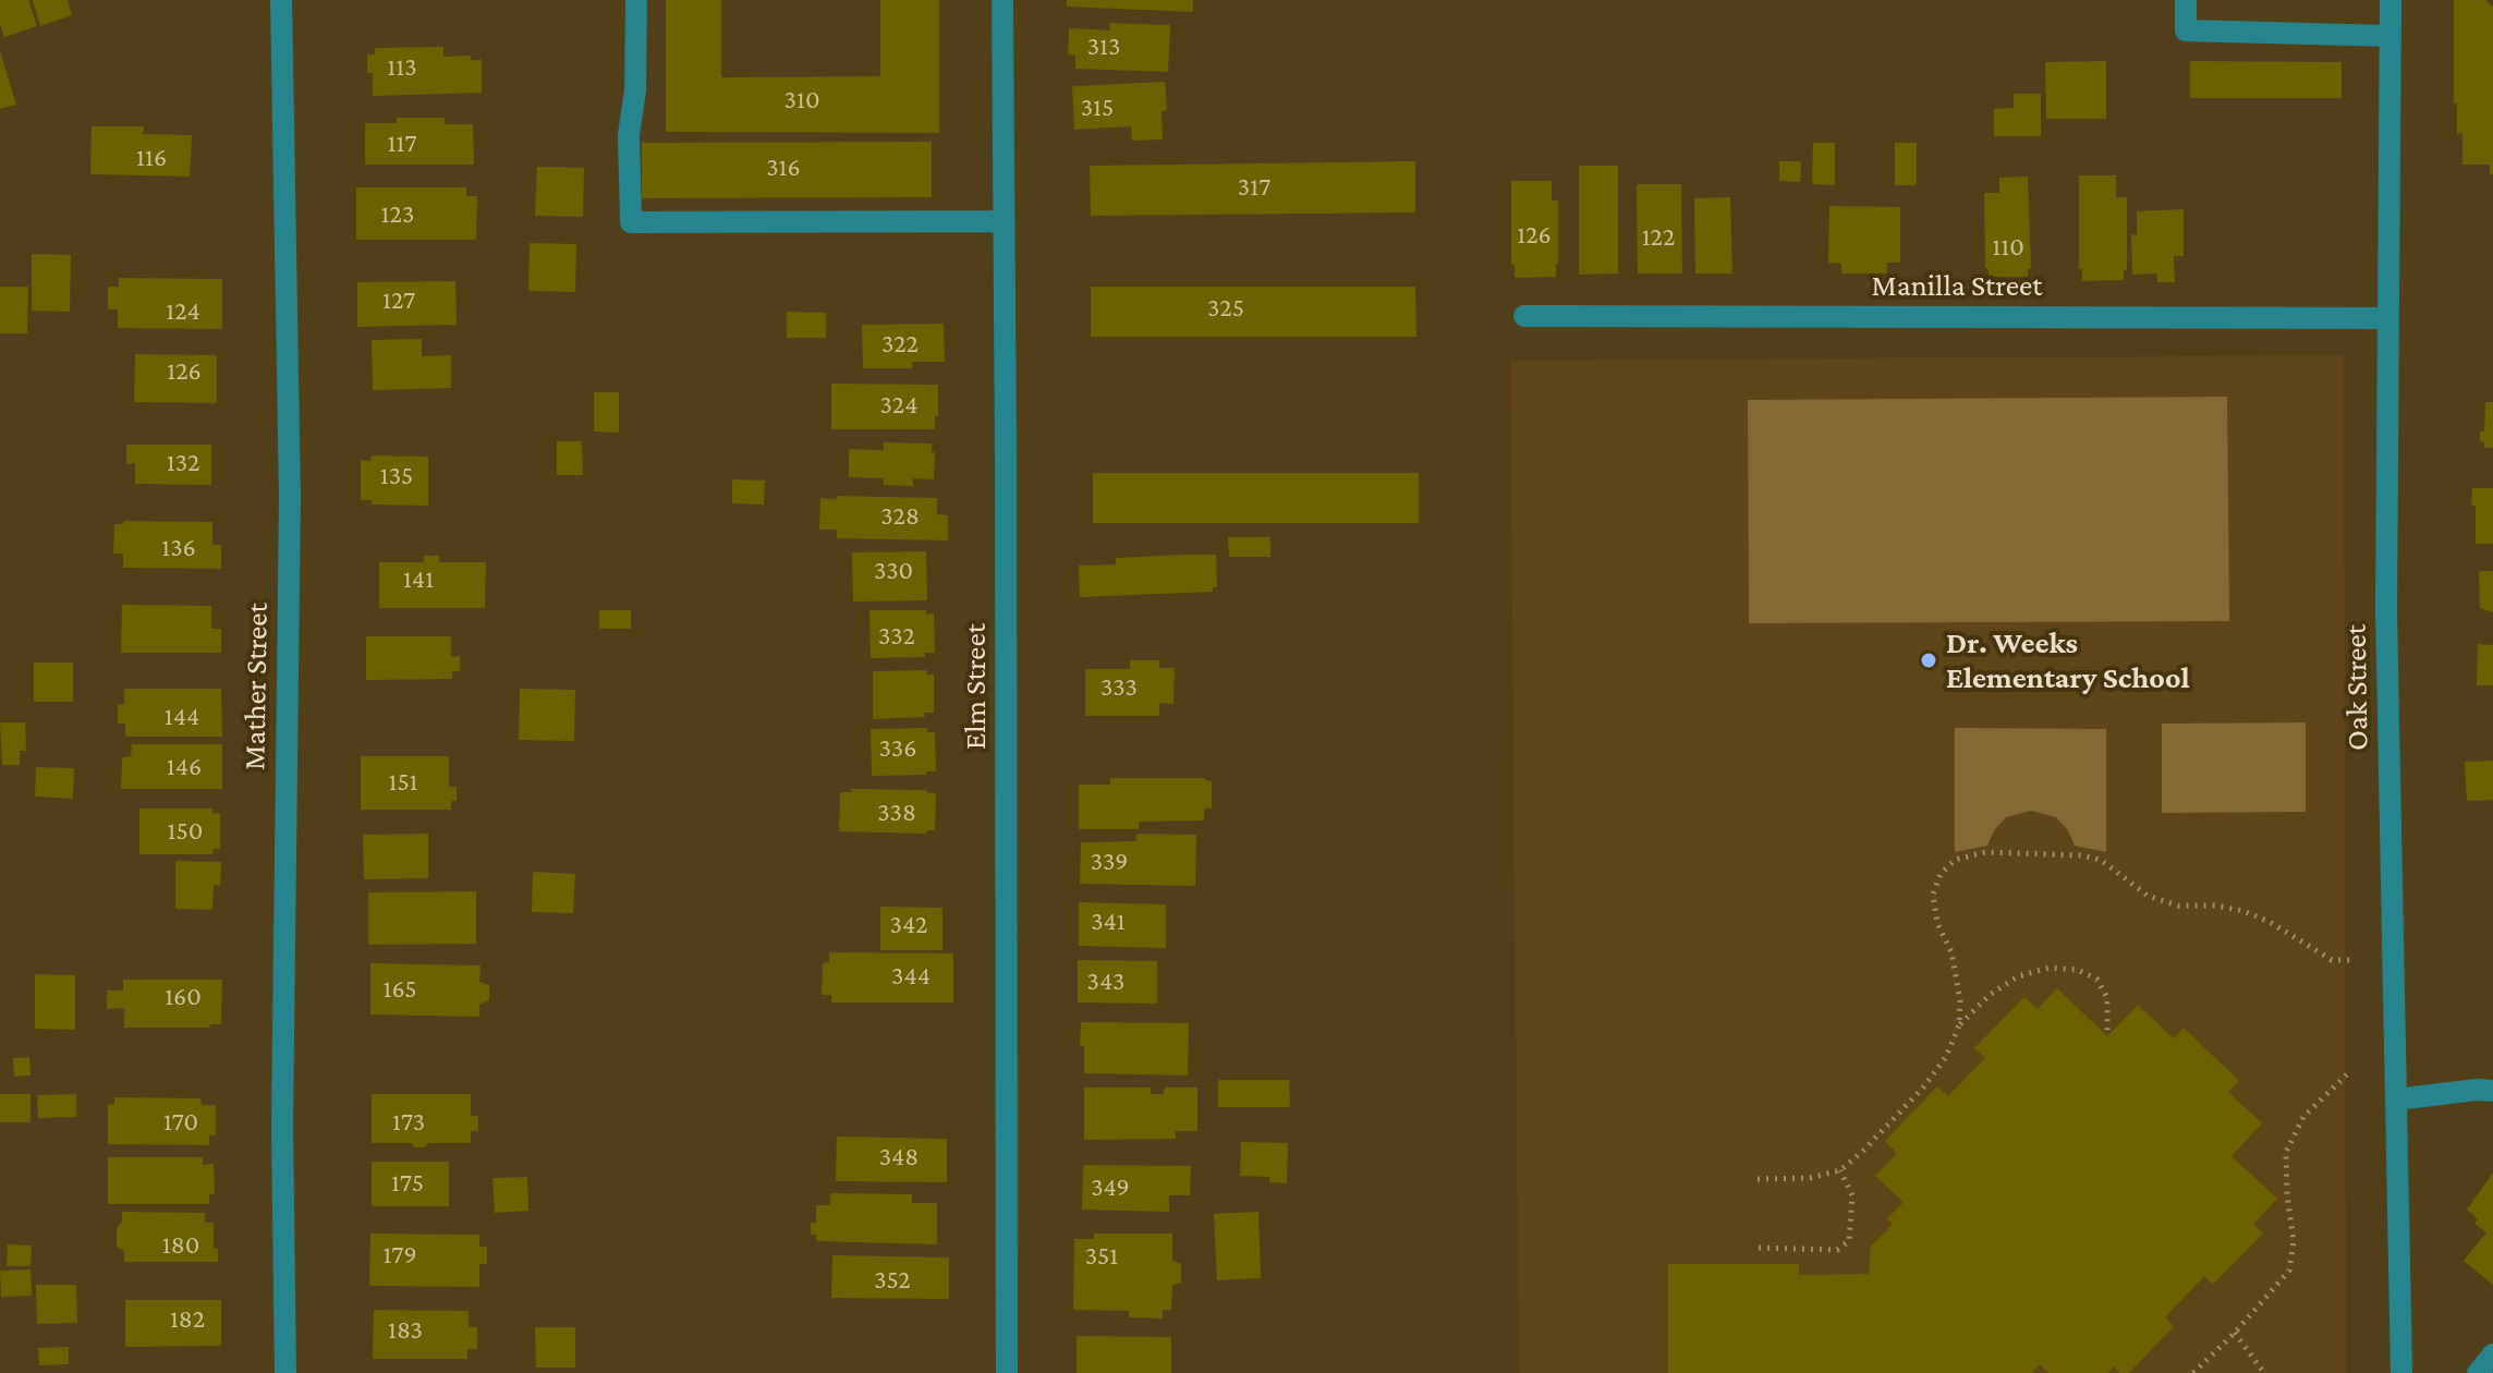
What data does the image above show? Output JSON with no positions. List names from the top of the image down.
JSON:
{
  "streets": {
    "street": [
      "Manilla Street",
      "Mather Street",
      "Elm Street",
      "Oak Street"
    ]
  },
  "crossings": [
    ["Manilla Street", "Oak Street"]
  ],
  "places": ["Dr. Weeks Elementary School"],
  "house_numbers": [
    "313",
    "113",
    "310",
    "315",
    "117",
    "116",
    "316",
    "317",
    "123",
    "126",
    "122",
    "110",
    "127",
    "325",
    "124",
    "322",
    "126",
    "324",
    "132",
    "135",
    "328",
    "136",
    "330",
    "141",
    "332",
    "333",
    "144",
    "336",
    "146",
    "151",
    "338",
    "150",
    "339",
    "341",
    "342",
    "344",
    "343",
    "165",
    "160",
    "170",
    "173",
    "348",
    "175",
    "349",
    "180",
    "179",
    "351",
    "352",
    "182",
    "183"
  ]
}
